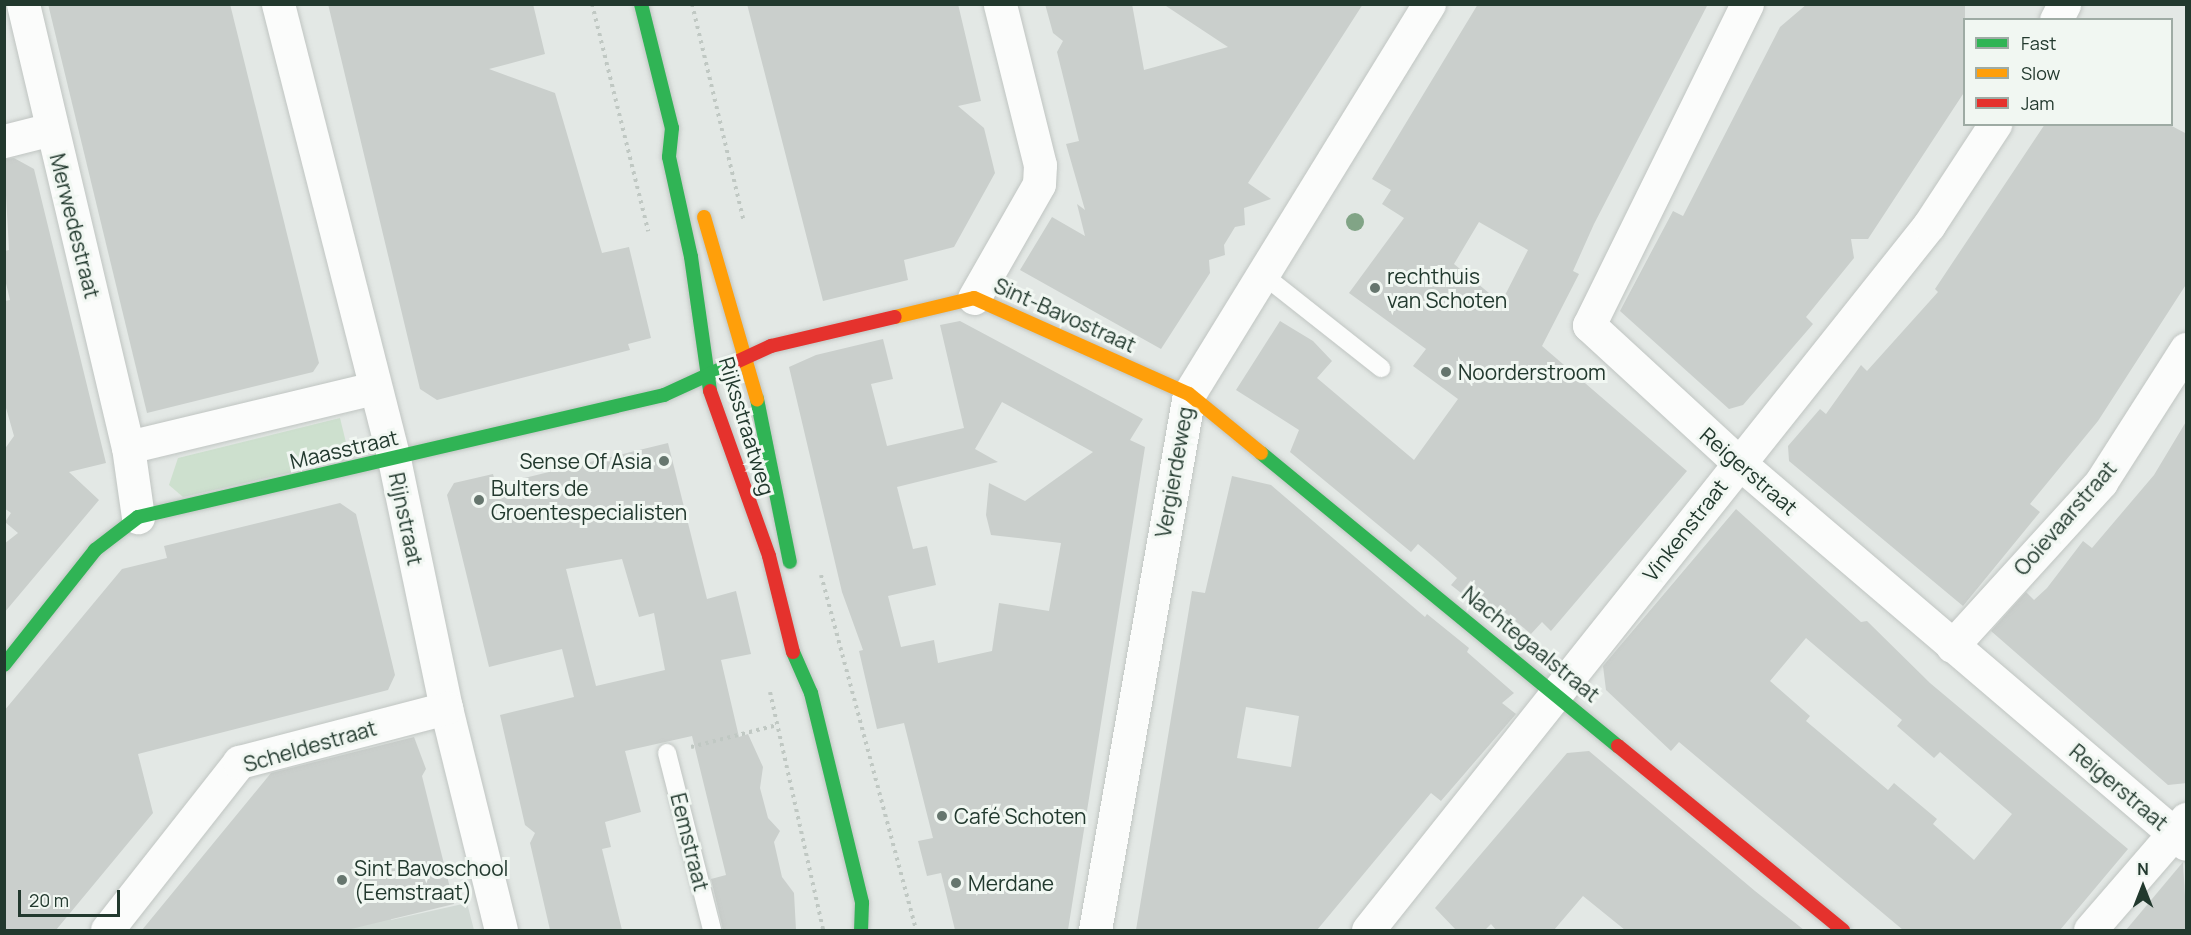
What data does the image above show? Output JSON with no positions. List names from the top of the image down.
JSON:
{
  "streets": {
    "street": [
      "Merwedestraat",
      "Sint-Bavostraat",
      "Rijksstraatweg",
      "Maasstraat",
      "Reigerstraat",
      "Vergierdeweg",
      "Ooievaarstraat",
      "Rijnstraat",
      "Vinkenstraat",
      "Nachtegaalstraat",
      "Scheldestraat"
    ],
    "lane": ["Eemstraat"]
  },
  "crossings": [
    ["Merwedestraat", "Maasstraat"],
    ["Sint-Bavostraat", "Rijksstraatweg"],
    ["Sint-Bavostraat", "Maasstraat"],
    ["Sint-Bavostraat", "Vergierdeweg"],
    ["Sint-Bavostraat", "Nachtegaalstraat"],
    ["Rijksstraatweg", "Maasstraat"],
    ["Maasstraat", "Rijnstraat"],
    ["Reigerstraat", "Ooievaarstraat"],
    ["Reigerstraat", "Vinkenstraat"],
    ["Vergierdeweg", "Nachtegaalstraat"],
    ["Rijnstraat", "Scheldestraat"],
    ["Vinkenstraat", "Nachtegaalstraat"]
  ],
  "places": [
    "rechthuis van Schoten",
    "Noorderstroom",
    "Sense Of Asia",
    "Bulters de Groentespecialisten",
    "Café Schoten",
    "Sint Bavoschool (Eemstraat)",
    "Merdane"
  ],
  "legend": ["Fast", "Slow", "Jam"],
  "scale_bar": "20 m",
  "north": "top"
}
